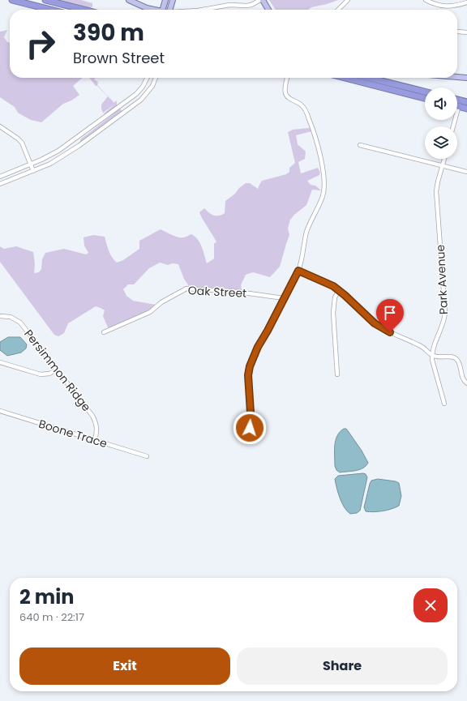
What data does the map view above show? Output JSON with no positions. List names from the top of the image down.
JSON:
{
  "streets": {
    "street": [
      "Park Avenue",
      "Oak Street",
      "Persimmon Ridge",
      "Boone Trace"
    ]
  },
  "crossings": [
    ["Persimmon Ridge", "Boone Trace"]
  ],
  "page": {
    "turn": ["390 m", "Brown Street"],
    "heading": ["2 min", "640 m · 22:17"],
    "buttons": ["Exit", "Share"]
  }
}
